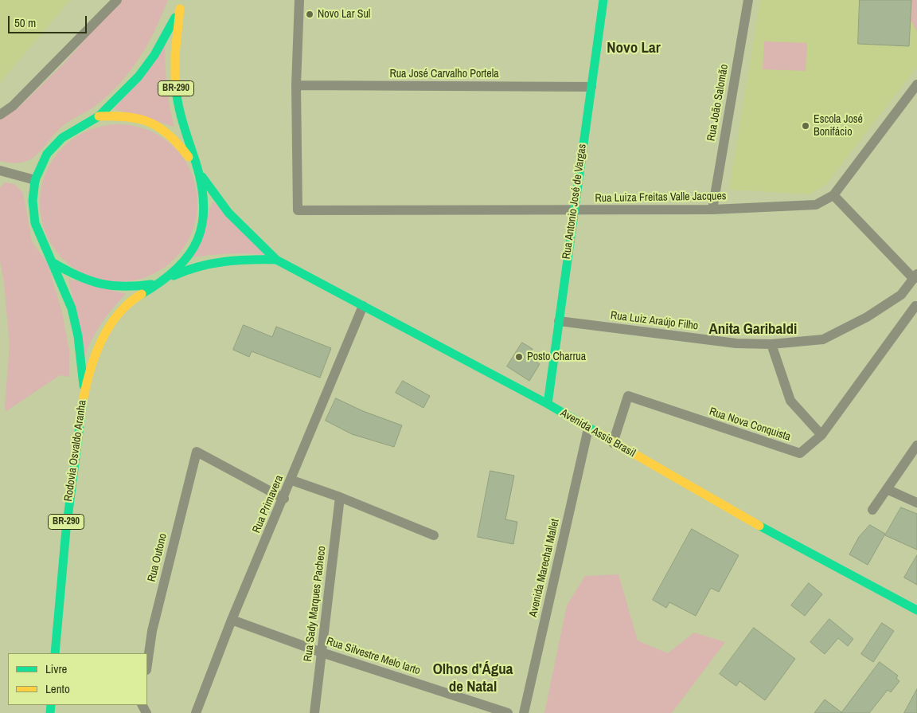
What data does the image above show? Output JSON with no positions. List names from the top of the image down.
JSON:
{
  "streets": {
    "main road": [
      "BR-290",
      "Rua Antonio José de Vargas",
      "Avenida Assis Brasil",
      "Rodovia Osvaldo Aranha"
    ],
    "street": [
      "Rua José Carvalho Portela",
      "Rua João Salomão",
      "Rua Luiza Freitas Valle Jacques",
      "Rua Luiz Araújo Filho",
      "Rua Nova Conquista",
      "Rua Primavera",
      "Rua Outono",
      "Avenida Marechal Mallet",
      "Rua Sady Marques Pacheco",
      "Rua Silvestre Melo Iarto"
    ]
  },
  "crossings": [
    ["Rua José Carvalho Portela", "Rua Luiza Freitas Valle Jacques"],
    ["Rua José Carvalho Portela", "Rua Antonio José de Vargas"],
    ["BR-290", "Avenida Assis Brasil"],
    ["BR-290", "Rodovia Osvaldo Aranha"],
    ["Rua João Salomão", "Rua Luiza Freitas Valle Jacques"],
    ["Rua Luiza Freitas Valle Jacques", "Rua Antonio José de Vargas"],
    ["Rua Antonio José de Vargas", "Rua Luiz Araújo Filho"],
    ["Rua Antonio José de Vargas", "Avenida Assis Brasil"],
    ["Rua Nova Conquista", "Avenida Assis Brasil"],
    ["Avenida Assis Brasil", "Rua Primavera"],
    ["Avenida Assis Brasil", "Avenida Marechal Mallet"],
    ["Rua Primavera", "Rua Outono"],
    ["Rua Primavera", "Rua Silvestre Melo Iarto"],
    ["Rua Sady Marques Pacheco", "Rua Silvestre Melo Iarto"]
  ],
  "districts": ["Novo Lar", "Anita Garibaldi", "Olhos d'Água de Natal"],
  "places": ["Novo Lar Sul", "Escola José Bonifácio", "Posto Charrua"],
  "legend": ["Livre", "Lento"],
  "scale_bar": "50 m"
}
